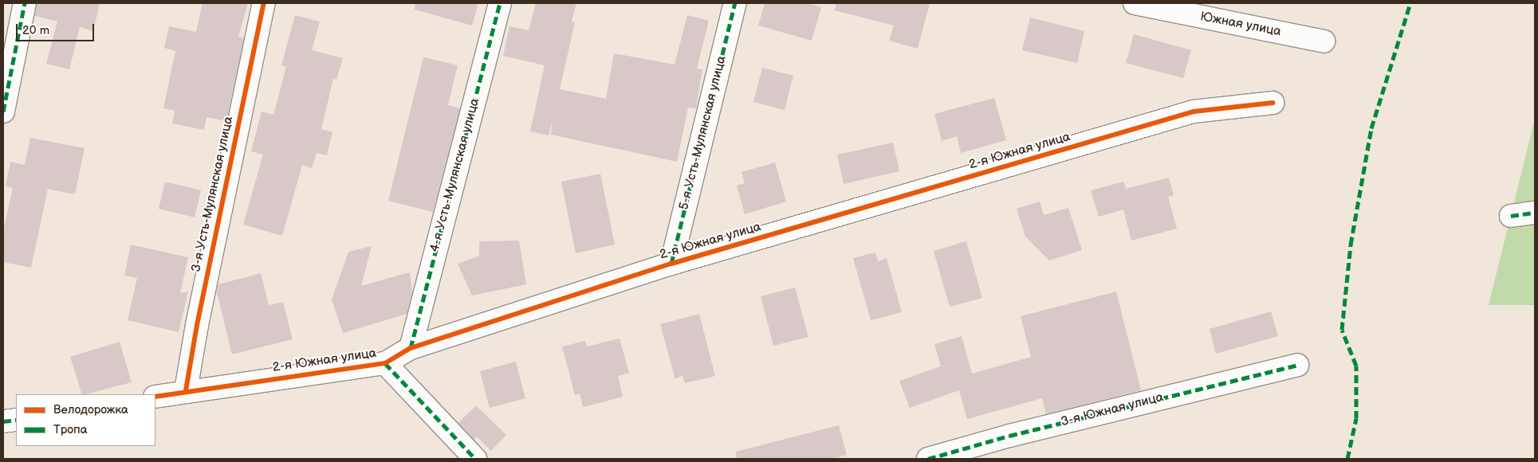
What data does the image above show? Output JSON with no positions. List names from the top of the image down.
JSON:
{
  "streets": {
    "street": [
      "Южная улица",
      "5-я Усть-Мулянская улица",
      "2-я Южная улица",
      "4-я Усть-Мулянская улица",
      "3-я Усть-Мулянская улица",
      "3-я Южная улица"
    ]
  },
  "crossings": [
    ["5-я Усть-Мулянская улица", "2-я Южная улица"],
    ["2-я Южная улица", "4-я Усть-Мулянская улица"],
    ["2-я Южная улица", "3-я Усть-Мулянская улица"]
  ],
  "legend": ["Велодорожка", "Тропа"],
  "scale_bar": "20 m"
}
